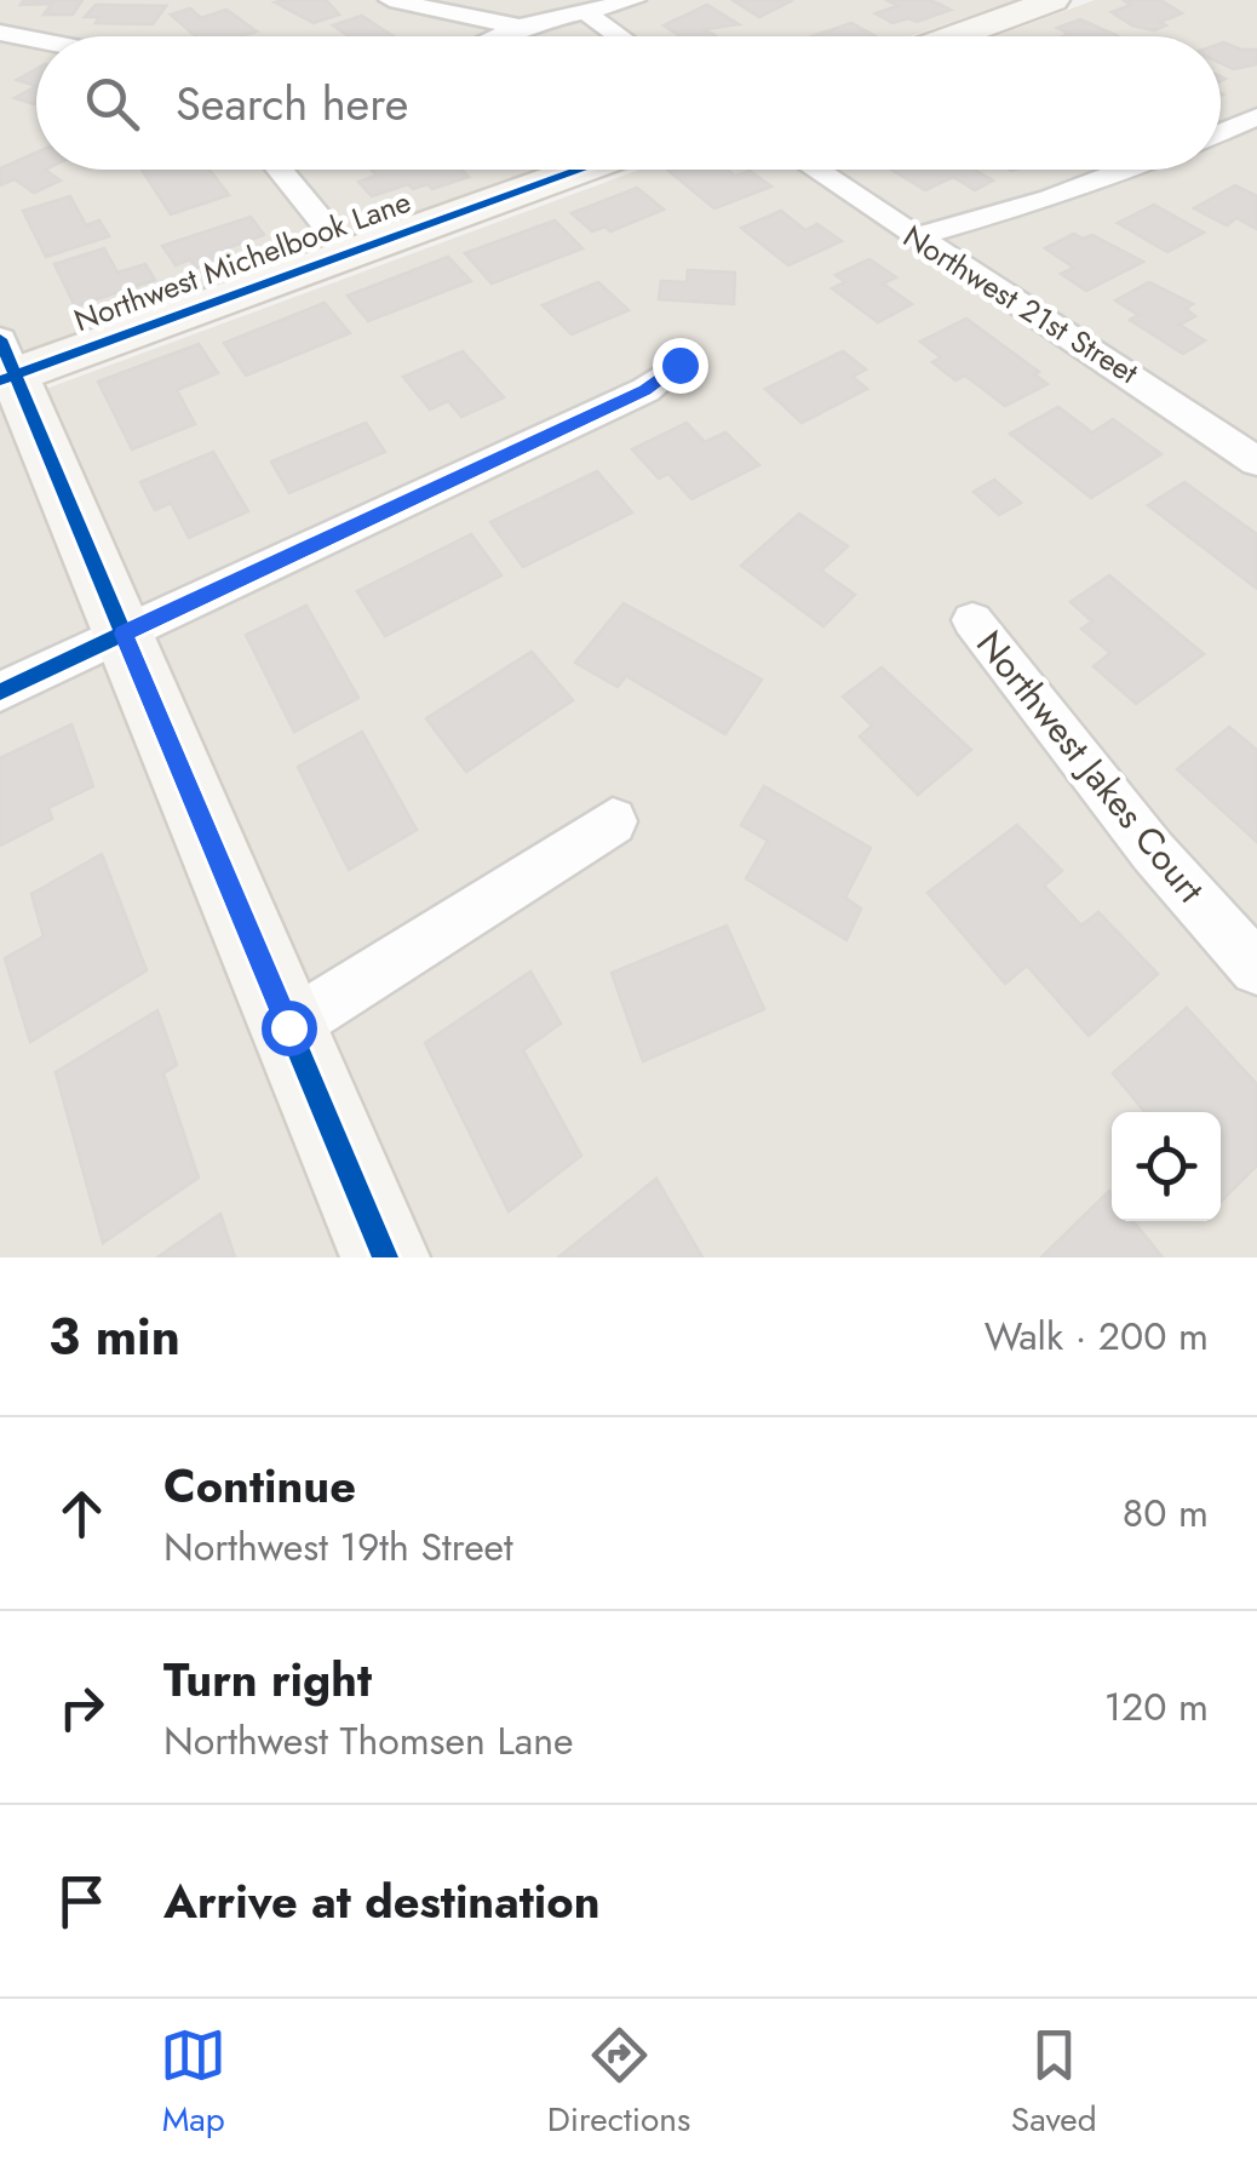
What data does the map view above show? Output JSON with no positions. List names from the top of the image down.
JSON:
{
  "streets": {
    "street": ["Northwest Michelbook Lane", "Northwest 21st Street", "Northwest Jakes Court"]
  },
  "page": {
    "search": "Search here",
    "heading": ["3 min", "Walk · 200 m"],
    "list": [
      ["Continue", "Northwest 19th Street", "80 m"],
      ["Turn right", "Northwest Thomsen Lane", "120 m"],
      "Arrive at destination"
    ],
    "nav": ["Map", "Directions", "Saved"]
  }
}
